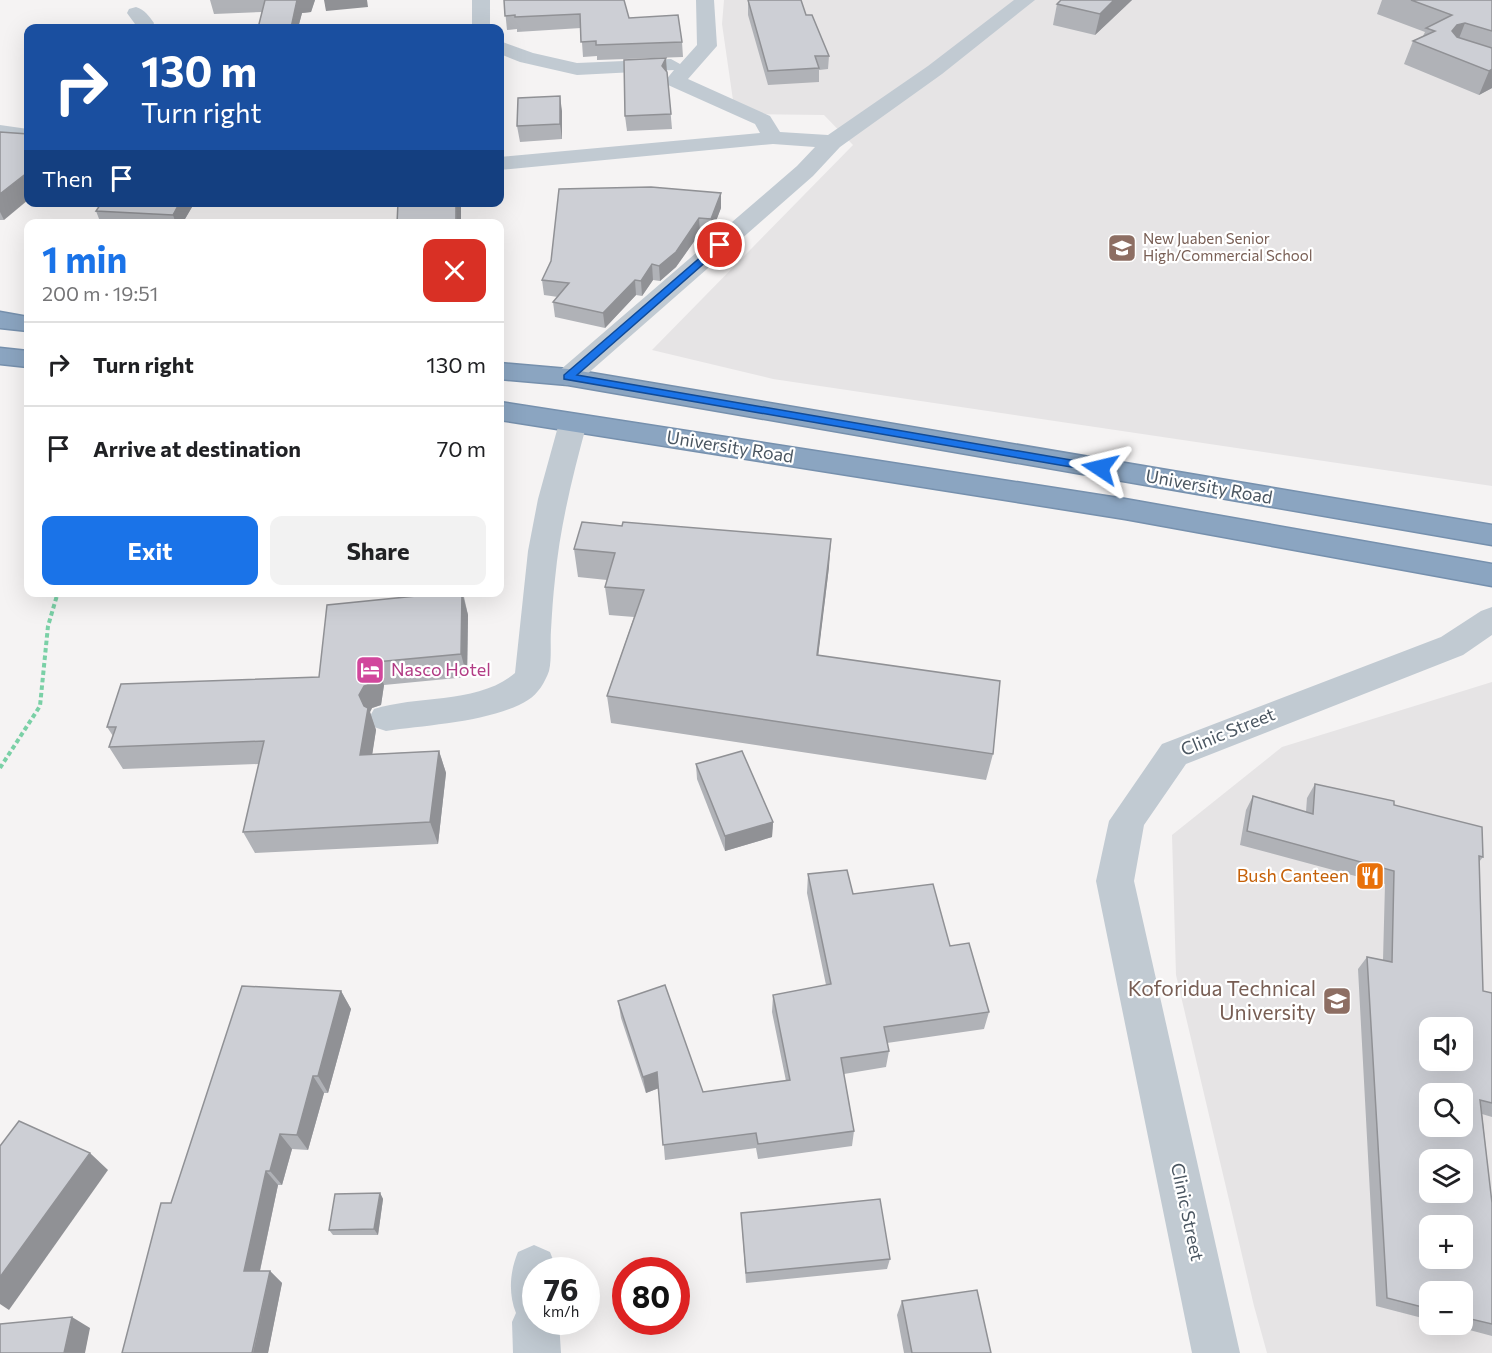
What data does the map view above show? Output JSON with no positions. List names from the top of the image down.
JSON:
{
  "streets": {
    "highway": ["University Road"],
    "street": ["Clinic Street"]
  },
  "places": {
    "school or university": ["New Juaben Senior High/Commercial School", "Koforidua Technical University"],
    "hotel": ["Nasco Hotel"],
    "restaurant": ["Bush Canteen"]
  },
  "page": {
    "turn": ["130 m", "Turn right"],
    "then": "Then",
    "heading": ["1 min", "200 m · 19:51"],
    "list": [
      {
        "name": "Turn right",
        "value": "130 m"
      },
      {
        "name": "Arrive at destination",
        "value": "70 m"
      }
    ],
    "buttons": ["Exit", "Share"],
    "map_buttons": ["+", "−"],
    "speed": "76 km/h",
    "limit": "80"
  }
}
